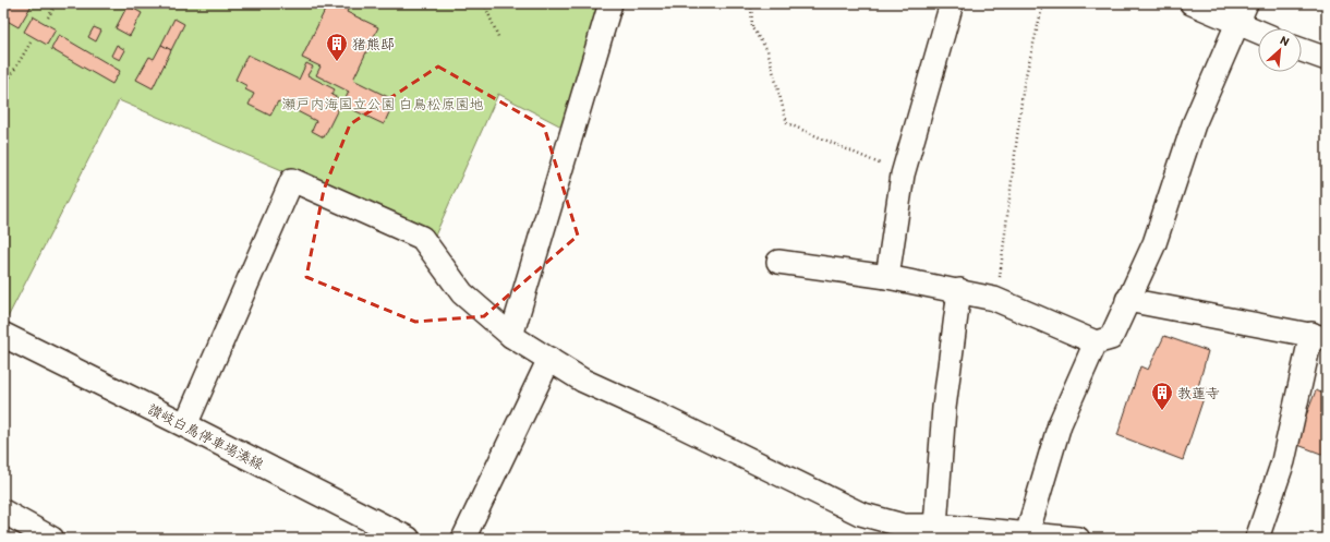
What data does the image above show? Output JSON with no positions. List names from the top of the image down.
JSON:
{
  "streets": {
    "main road": ["讃岐白鳥停車場湊線"]
  },
  "parks": ["瀬戸内海国立公園 白鳥松原園地"],
  "places": {
    "building": ["猪熊邸", "教蓮寺"]
  },
  "north": "top right"
}
